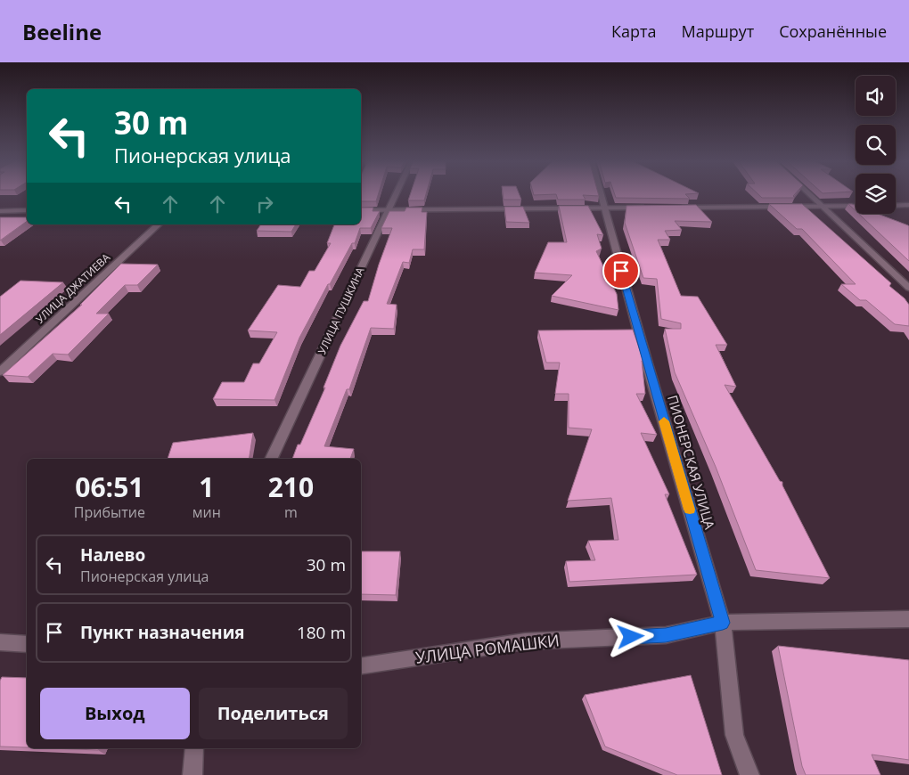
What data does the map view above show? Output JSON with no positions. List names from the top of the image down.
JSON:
{
  "streets": {
    "street": [
      "УЛИЦА ДЖАТИЕВА",
      "УЛИЦА ПУШКИНА",
      "ПИОНЕРСКАЯ УЛИЦА",
      "УЛИЦА РОМАШКИ"
    ]
  },
  "crossings": [
    ["ПИОНЕРСКАЯ УЛИЦА", "УЛИЦА РОМАШКИ"]
  ],
  "page": {
    "header": "Beeline",
    "nav": ["Карта", "Маршрут", "Сохранённые"],
    "turn": ["30 m", "Пионерская улица"],
    "eta": [
      "06:51",
      "Прибытие",
      "1",
      "мин",
      "210",
      "m"
    ],
    "list": [
      {
        "name": "Налево",
        "note": "Пионерская улица",
        "value": "30 m"
      },
      {
        "name": "Пункт назначения",
        "value": "180 m"
      }
    ],
    "buttons": ["Выход", "Поделиться"]
  }
}
